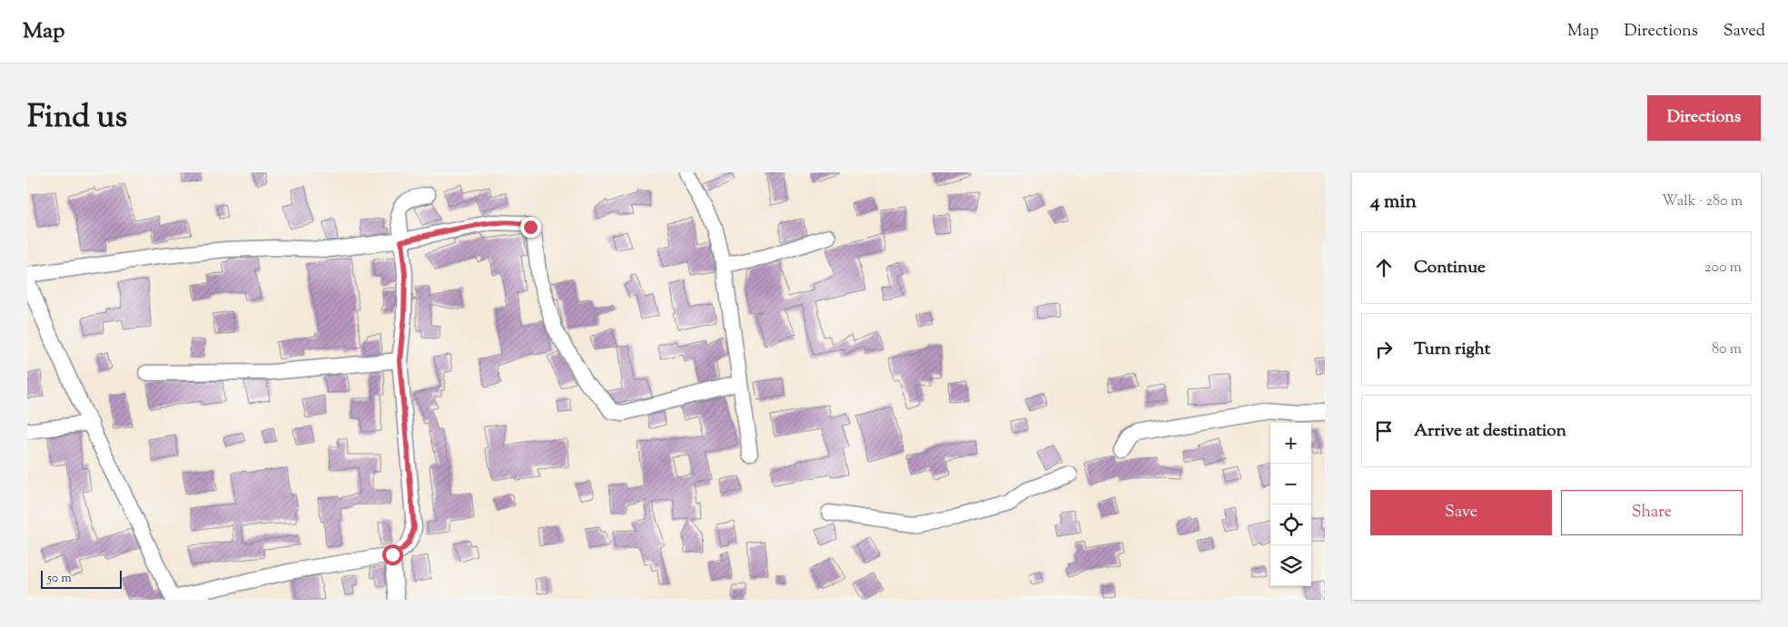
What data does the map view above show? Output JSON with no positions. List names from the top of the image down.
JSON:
{
  "scale_bar": "50 m",
  "page": {
    "header": "Map",
    "nav": ["Map", "Directions", "Saved"],
    "title": "Find us",
    "buttons": [
      "Directions",
      ["Save", "Share"]
    ],
    "heading": ["4 min", "Walk · 280 m"],
    "list": [
      ["Continue", "200 m"],
      ["Turn right", "80 m"],
      "Arrive at destination"
    ],
    "map_buttons": ["+", "−"],
    "scale": "50 m"
  }
}
